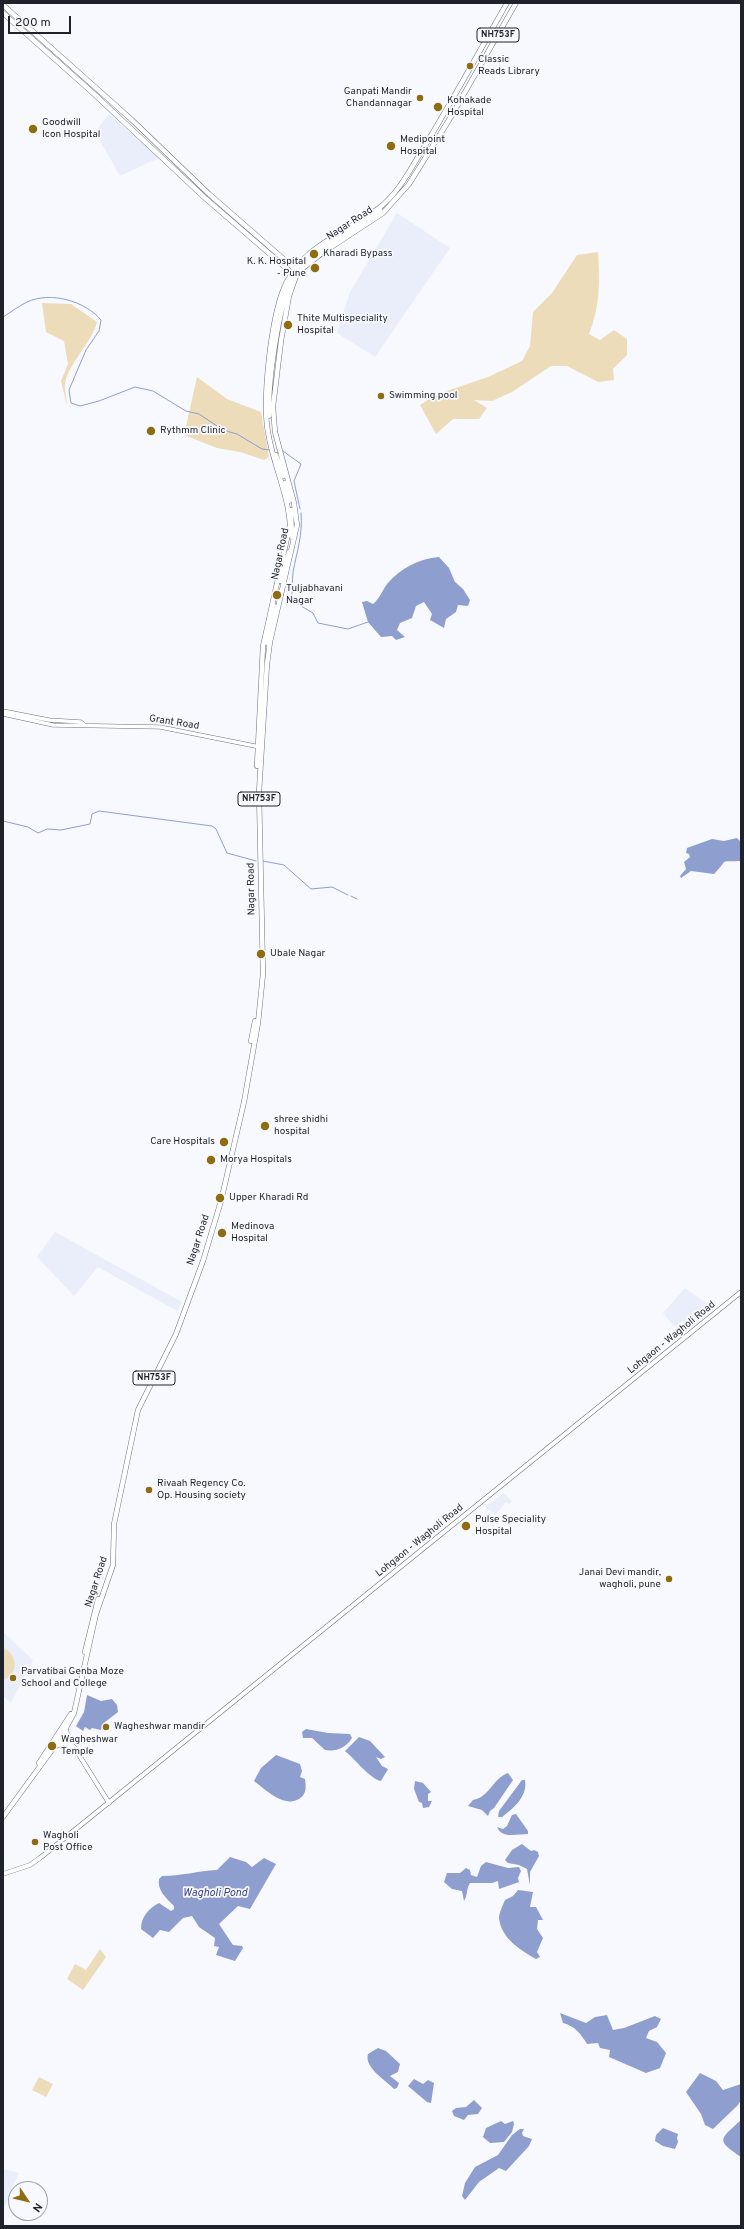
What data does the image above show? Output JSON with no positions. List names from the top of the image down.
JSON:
{
  "streets": {
    "highway": ["NH753F", "Nagar Road"],
    "main road": ["Grant Road", "Lohgaon - Wagholi Road"]
  },
  "crossings": [
    ["Nagar Road", "Grant Road"]
  ],
  "water": ["Wagholi Pond"],
  "places": [
    "Classic Reads Library",
    "Ganpati Mandir Chandannagar",
    "Kohakade Hospital",
    "Goodwill Icon Hospital",
    "Medipoint Hospital",
    "Kharadi Bypass",
    "K. K. Hospital - Pune",
    "Thite Multispeciality Hospital",
    "Swimming pool",
    "Rythmm Clinic",
    "Tuljabhavani Nagar",
    "Ubale Nagar",
    "shree shidhi hospital",
    "Care Hospitals",
    "Morya Hospitals",
    "Upper Kharadi Rd",
    "Medinova Hospital",
    "Rivaah Regency Co. Op. Housing society",
    "Pulse Speciality Hospital",
    "Janai Devi mandir, wagholi, pune",
    "Parvatibai Genba Moze School and College",
    "Wagheshwar mandir",
    "Wagheshwar Temple",
    "Wagholi Post Office"
  ],
  "scale_bar": "200 m",
  "north": "bottom right"
}
